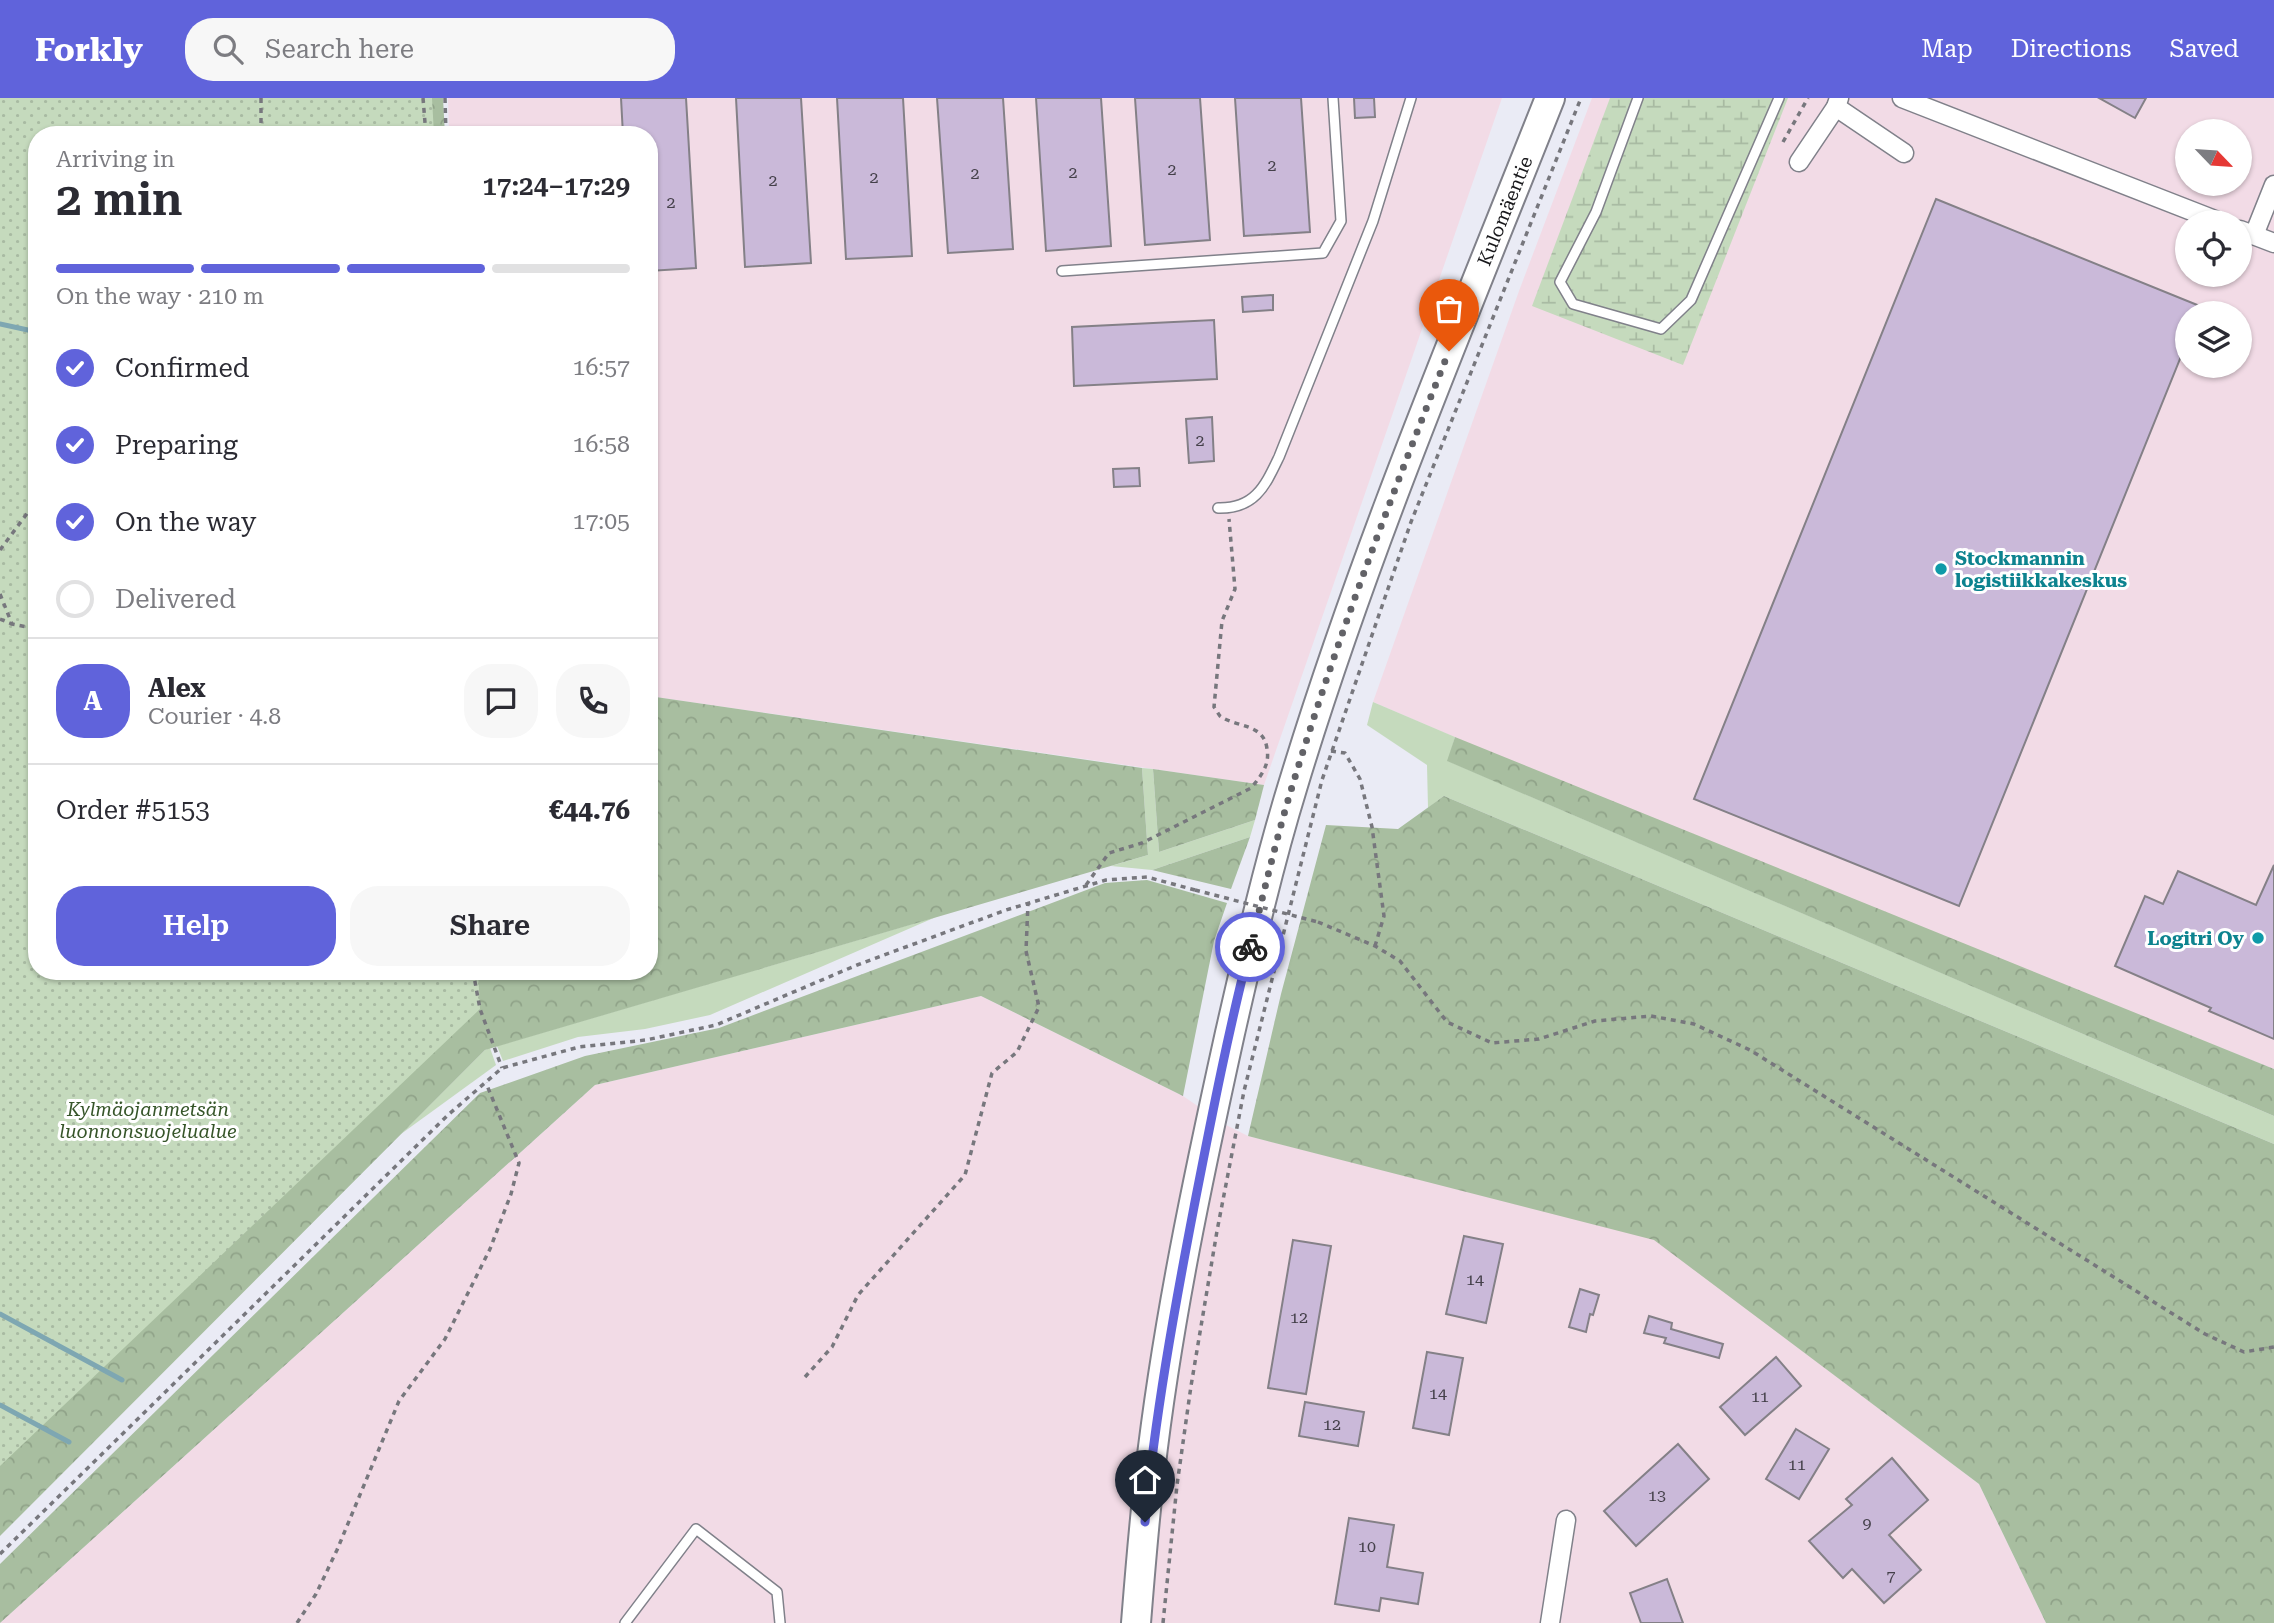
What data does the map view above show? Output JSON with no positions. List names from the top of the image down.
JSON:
{
  "streets": {
    "main road": ["Kulomäentie"]
  },
  "parks": ["Kylmäojanmetsän luonnonsuojelualue"],
  "places": ["Stockmannin logistiikkakeskus", "Logitri Oy"],
  "house_numbers": [
    "2",
    "2",
    "2",
    "2",
    "2",
    "2",
    "2",
    "2",
    "14",
    "12",
    "14",
    "11",
    "12",
    "11",
    "13",
    "9",
    "10",
    "7"
  ],
  "north": "bottom right",
  "page": {
    "header": "Forkly",
    "search": "Search here",
    "nav": ["Map", "Directions", "Saved"],
    "heading": ["2 min", "Arriving in", "17:24–17:29"],
    "panel": [
      "Alex",
      "Courier · 4.8",
      "Order #5153",
      "€44.76"
    ],
    "bar": "On the way · 210 m",
    "list": [
      ["Confirmed", "16:57"],
      ["Preparing", "16:58"],
      ["On the way", "17:05"],
      "Delivered"
    ],
    "round": "A",
    "buttons": ["Help", "Share"]
  }
}
